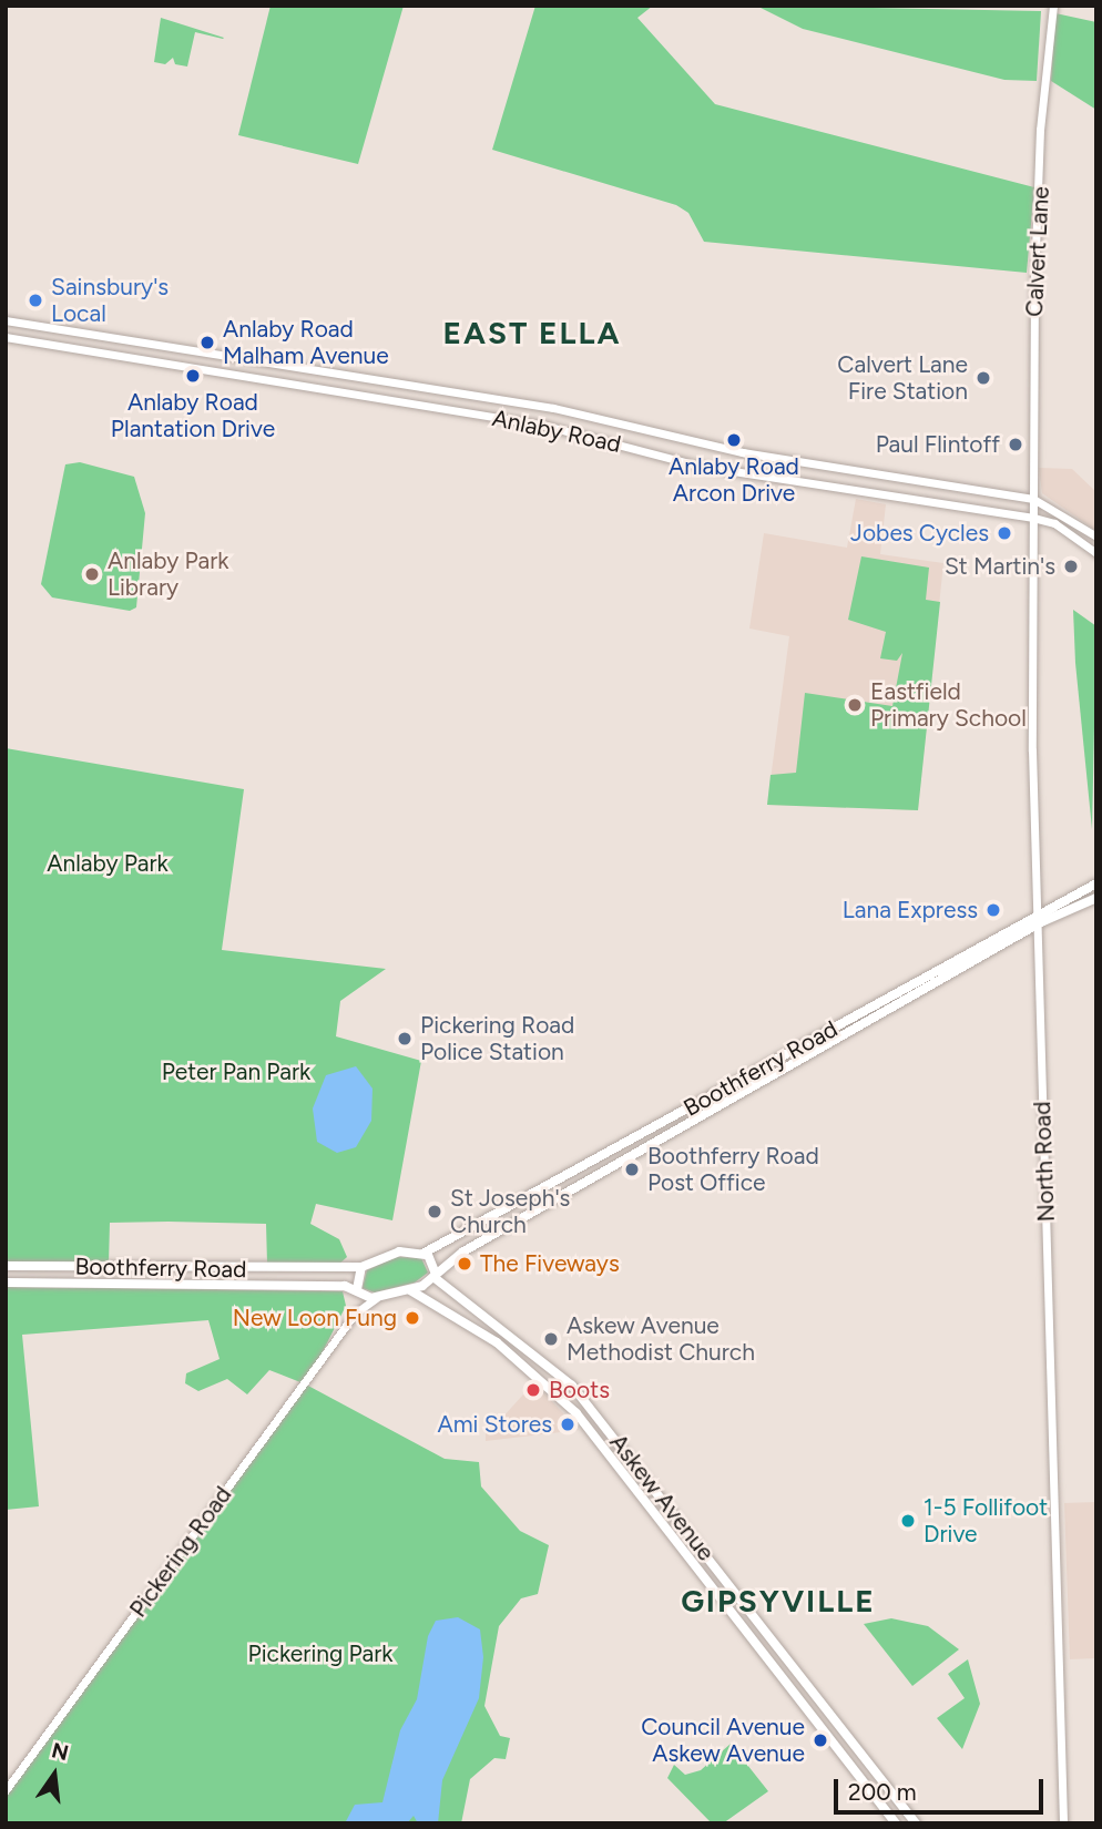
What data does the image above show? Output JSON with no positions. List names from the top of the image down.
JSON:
{
  "streets": {
    "main road": ["Boothferry Road", "Askew Avenue"],
    "street": [
      "Calvert Lane",
      "Anlaby Road",
      "North Road",
      "Pickering Road"
    ]
  },
  "crossings": [
    ["Calvert Lane", "Anlaby Road"],
    ["Calvert Lane", "North Road"],
    ["Anlaby Road", "North Road"],
    ["Boothferry Road", "North Road"],
    ["Boothferry Road", "Askew Avenue"],
    ["Boothferry Road", "Pickering Road"]
  ],
  "districts": ["EAST ELLA", "GIPSYVILLE"],
  "parks": ["Anlaby Park", "Peter Pan Park", "Pickering Park"],
  "places": [
    "Sainsbury's Local",
    "Anlaby Road Malham Avenue",
    "Anlaby Road Plantation Drive",
    "Calvert Lane Fire Station",
    "Anlaby Road Arcon Drive",
    "Paul Flintoff",
    "Jobes Cycles",
    "St Martin's",
    "Anlaby Park Library",
    "Eastfield Primary School",
    "Lana Express",
    "Pickering Road Police Station",
    "Boothferry Road Post Office",
    "St Joseph's Church",
    "The Fiveways",
    "New Loon Fung",
    "Askew Avenue Methodist Church",
    "Boots",
    "Ami Stores",
    "1-5 Follifoot Drive",
    "Council Avenue Askew Avenue"
  ],
  "scale_bar": "200 m",
  "north": "top"
}
